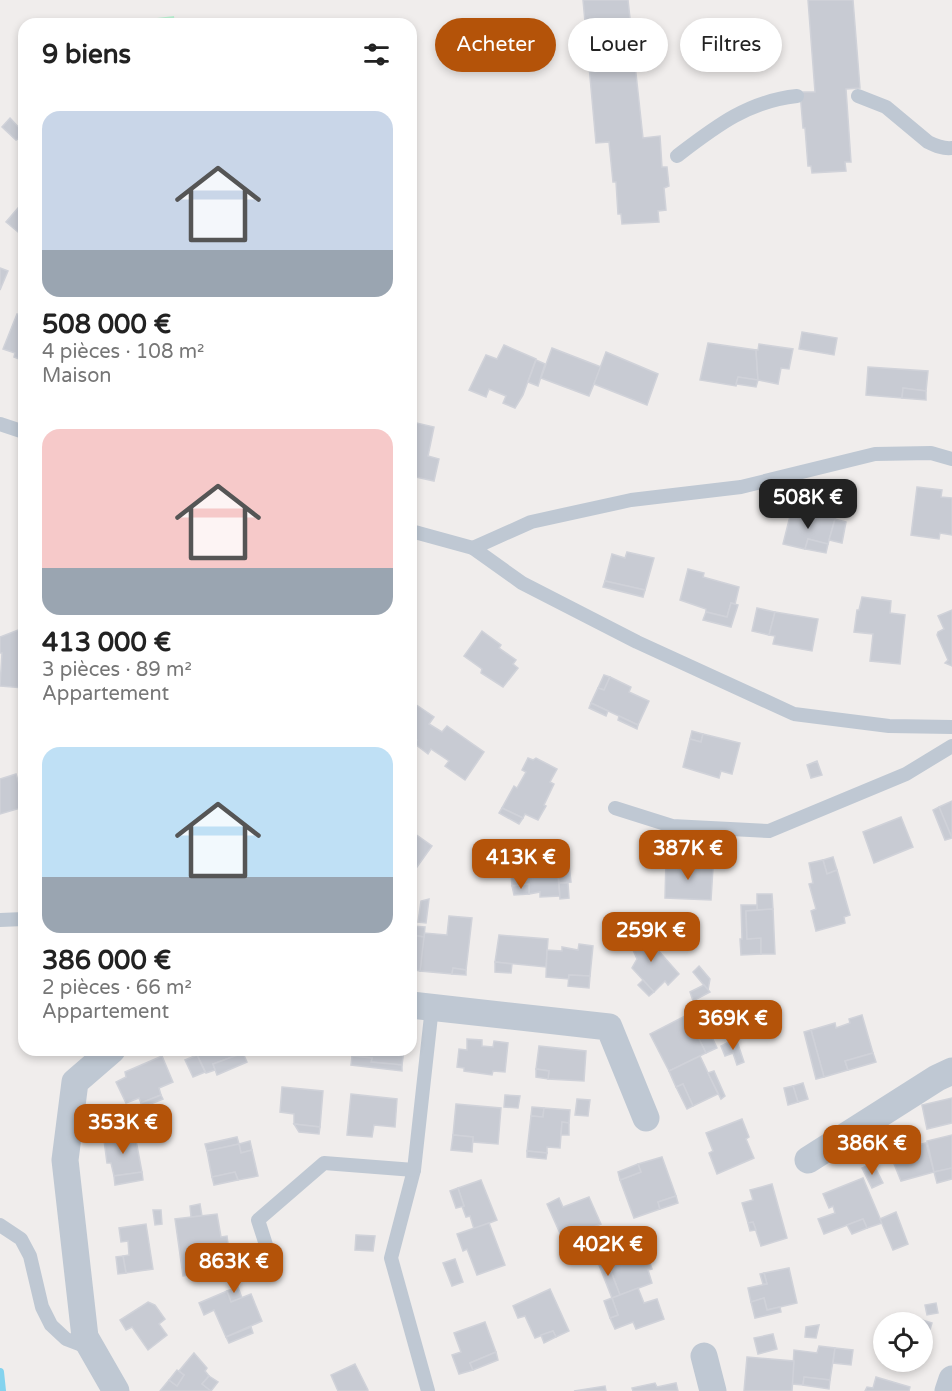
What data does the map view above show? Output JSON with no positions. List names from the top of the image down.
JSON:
{
  "page": {
    "chip": ["Acheter", "Louer", "Filtres"],
    "heading": "9 biens",
    "list": [
      {
        "name": "508 000 €",
        "note": "4 pièces · 108 m² · Maison"
      },
      {
        "name": "413 000 €",
        "note": "3 pièces · 89 m² · Appartement"
      },
      {
        "name": "386 000 €",
        "note": "2 pièces · 66 m² · Appartement"
      }
    ],
    "price": [
      "508K €",
      "387K €",
      "413K €",
      "259K €",
      "369K €",
      "353K €",
      "386K €",
      "402K €",
      "863K €"
    ]
  }
}
